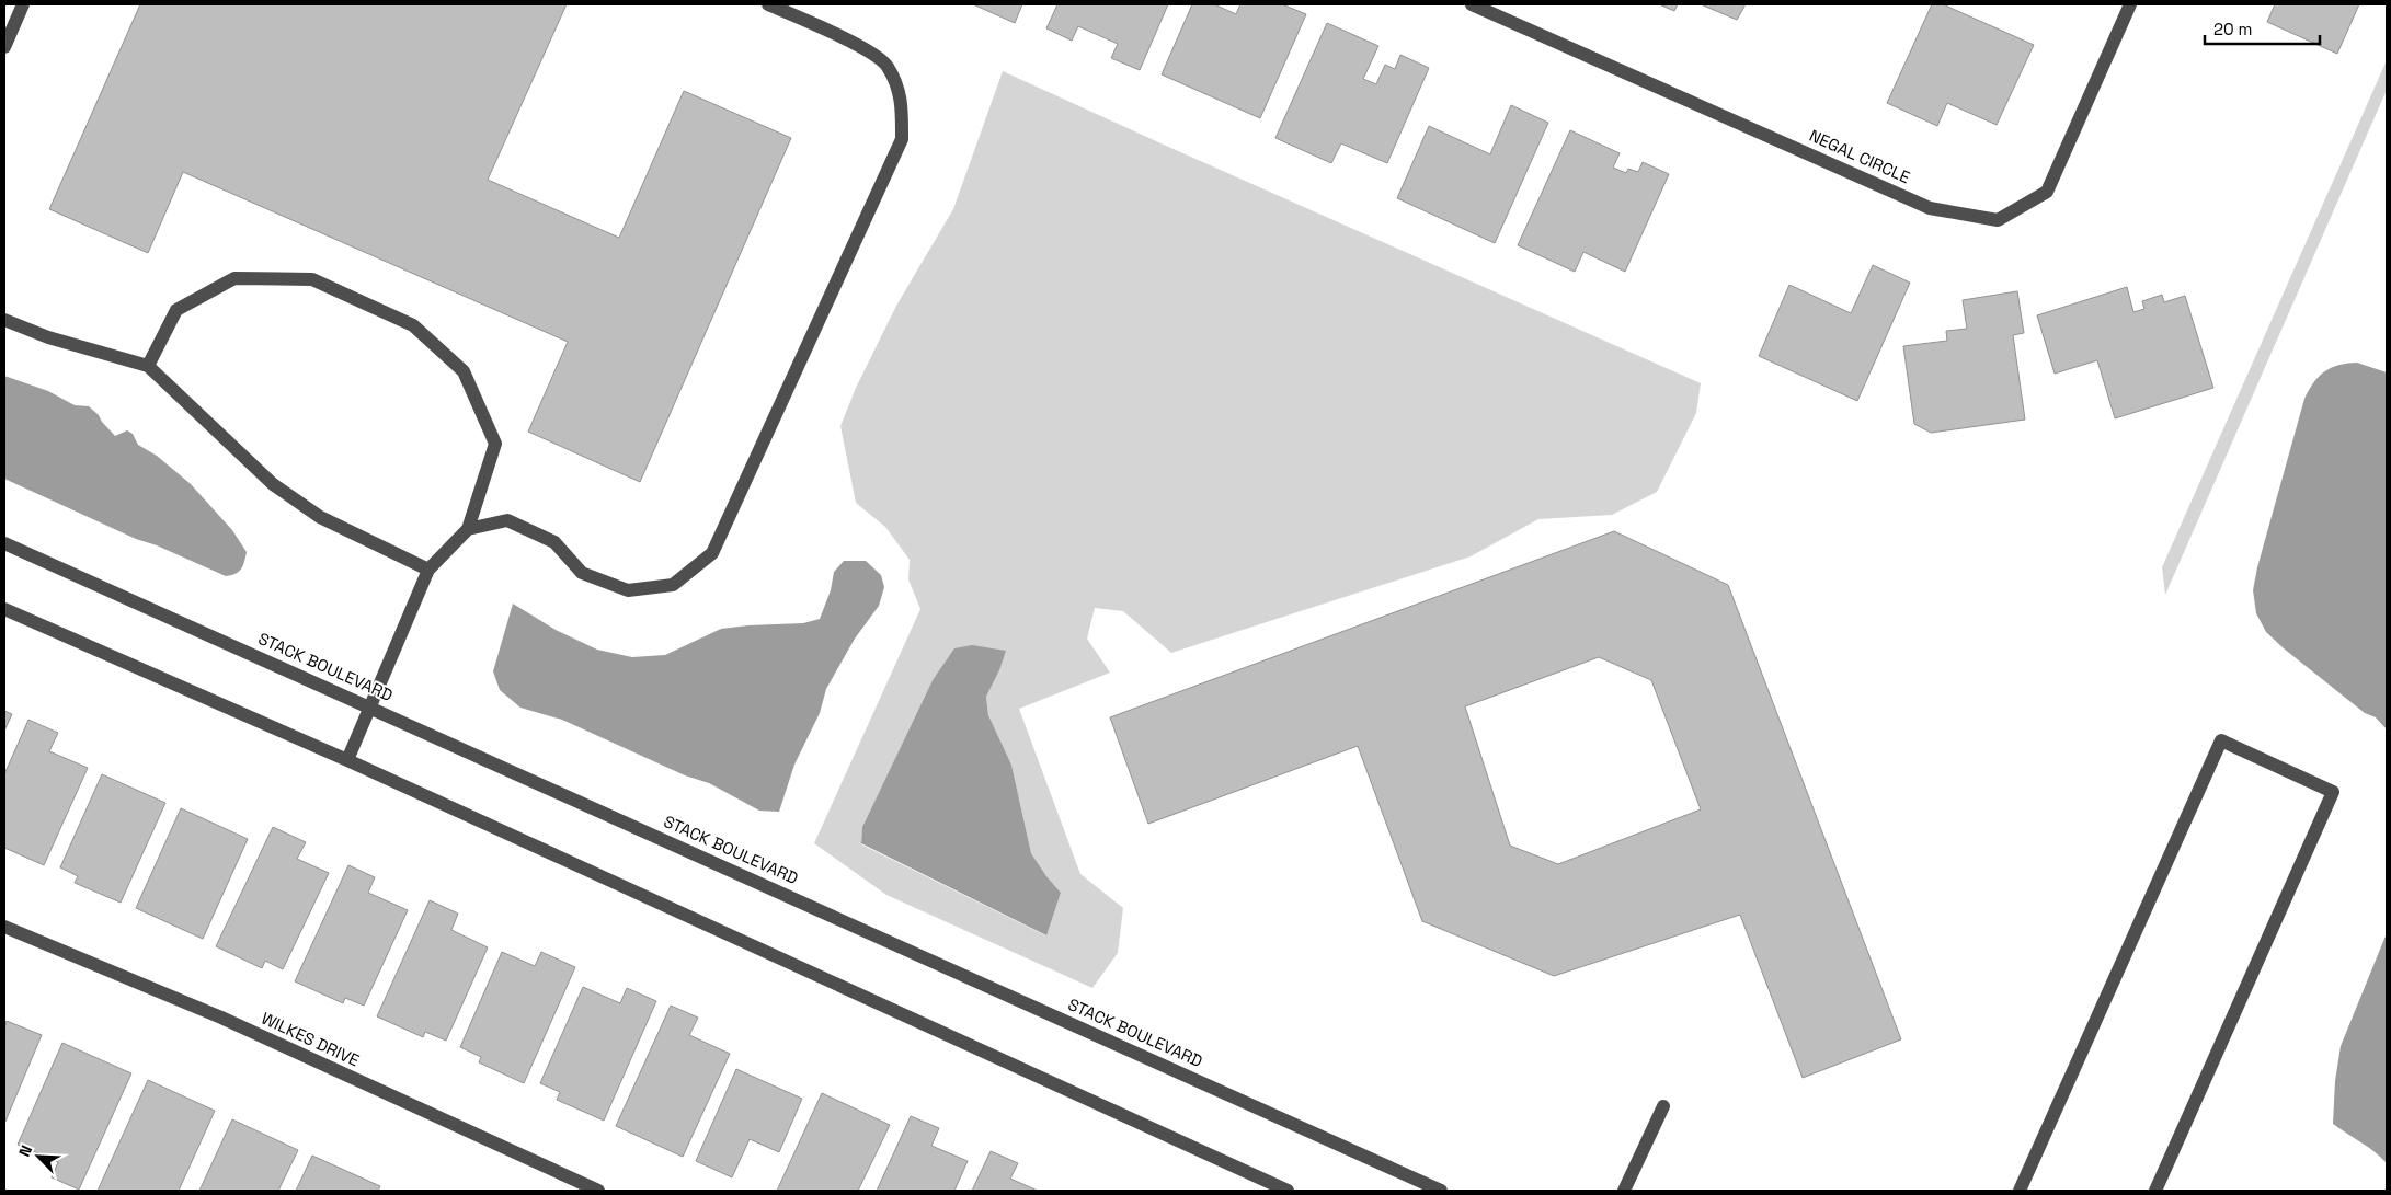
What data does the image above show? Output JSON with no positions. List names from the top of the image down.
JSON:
{
  "streets": {
    "street": ["NEGAL CIRCLE", "STACK BOULEVARD", "WILKES DRIVE"]
  },
  "scale_bar": "20 m",
  "north": "top left"
}
